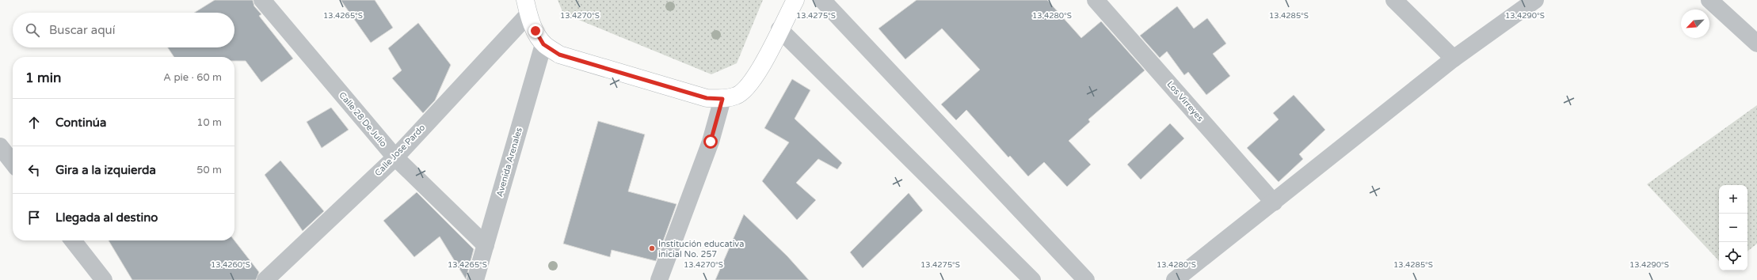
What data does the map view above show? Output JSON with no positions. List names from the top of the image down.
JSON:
{
  "streets": {
    "street": [
      "Los Virreyes",
      "Calle 28 De Julio",
      "Calle Jose Pardo",
      "Avenida Arenales"
    ]
  },
  "crossings": [
    ["Calle 28 De Julio", "Calle Jose Pardo"],
    ["Calle 28 De Julio", "Avenida Arenales"]
  ],
  "places": ["Institución educativa inicial No. 257"],
  "north": "bottom left",
  "page": {
    "search": "Buscar aquí",
    "heading": ["1 min", "A pie · 60 m"],
    "list": [
      ["Continúa", "10 m"],
      ["Gira a la izquierda", "50 m"],
      "Llegada al destino"
    ],
    "map_buttons": ["+", "−"]
  },
  "coordinates": [
    "13.4265°S",
    "13.4290°S",
    "13.4270°S",
    "13.4275°S",
    "13.4280°S",
    "13.4285°S",
    "13.4260°S"
  ]
}
